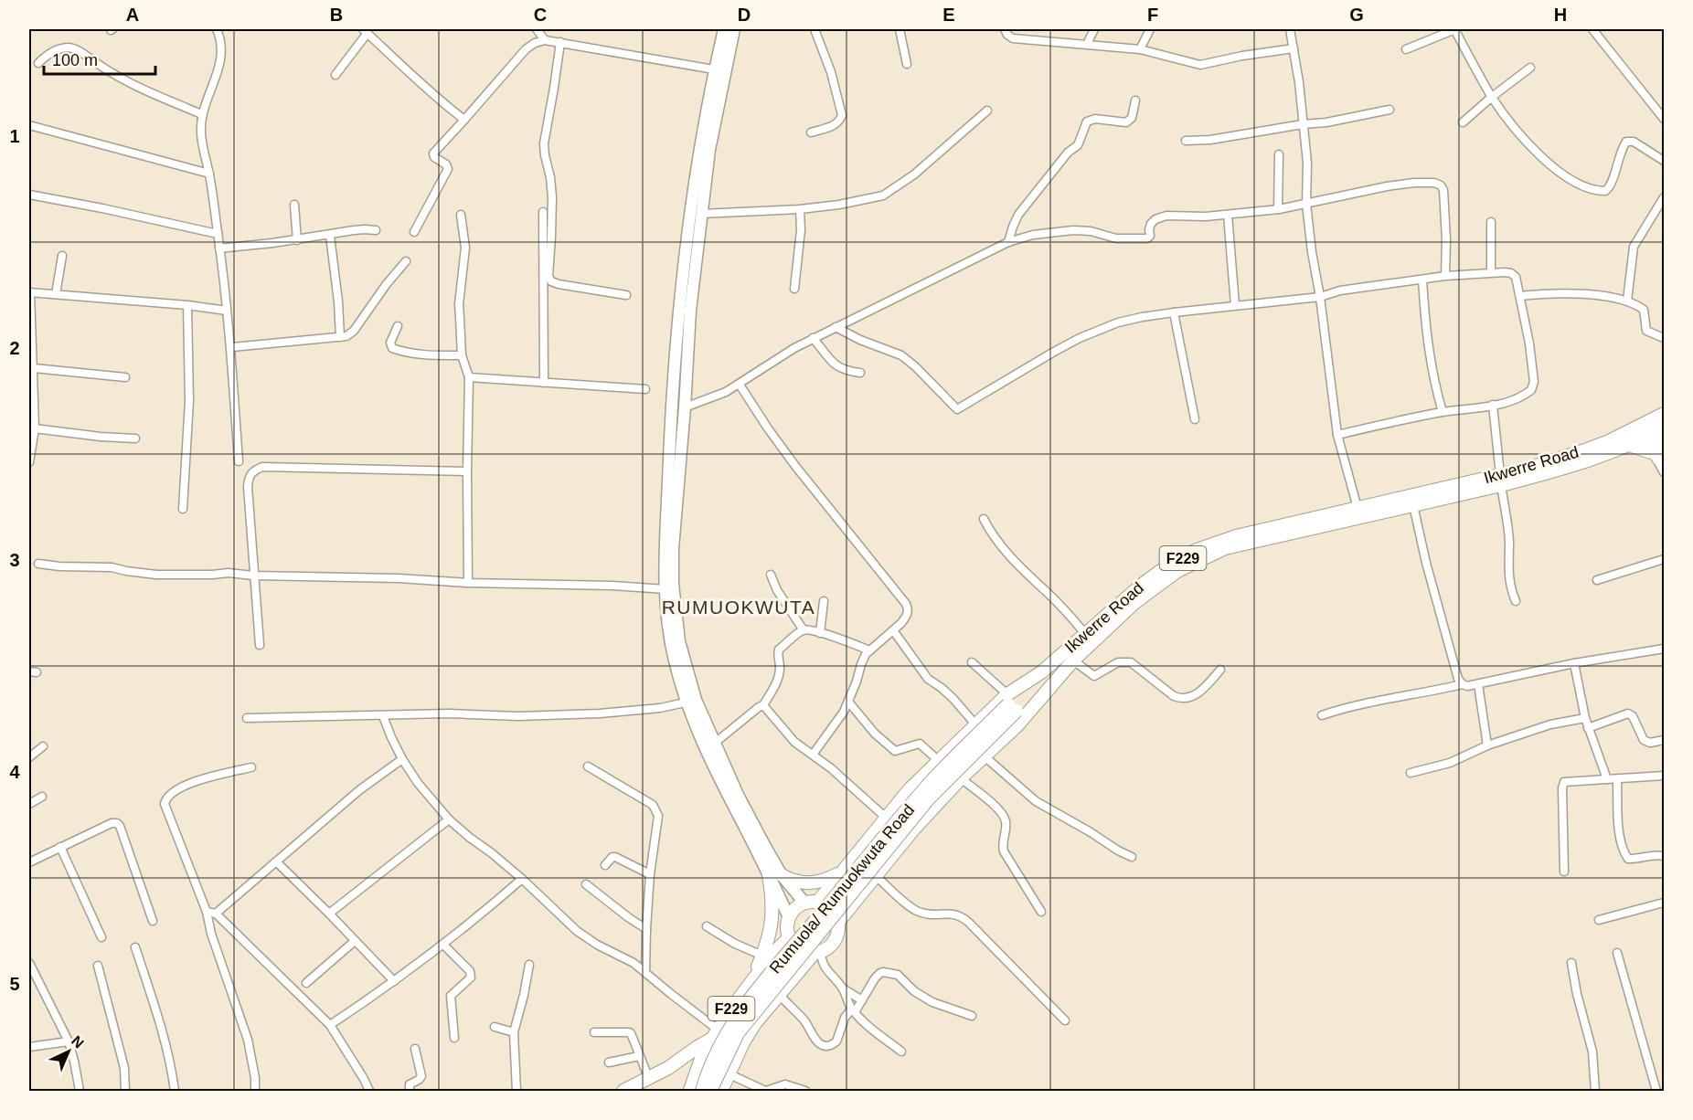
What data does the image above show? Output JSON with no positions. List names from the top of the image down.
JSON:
{
  "streets": {
    "main road": ["Ikwerre Road", "F229", "Rumuola/ Rumuokwuta Road"]
  },
  "crossings": [
    ["Ikwerre Road", "F229"],
    ["Ikwerre Road", "Rumuola/ Rumuokwuta Road"],
    ["F229", "Rumuola/ Rumuokwuta Road"]
  ],
  "districts": ["RUMUOKWUTA"],
  "scale_bar": "100 m",
  "north": "top right",
  "grid": {
    "columns": [
      "A",
      "B",
      "C",
      "D",
      "E",
      "F",
      "G",
      "H"
    ],
    "rows": [
      "1",
      "2",
      "3",
      "4",
      "5"
    ]
  }
}
